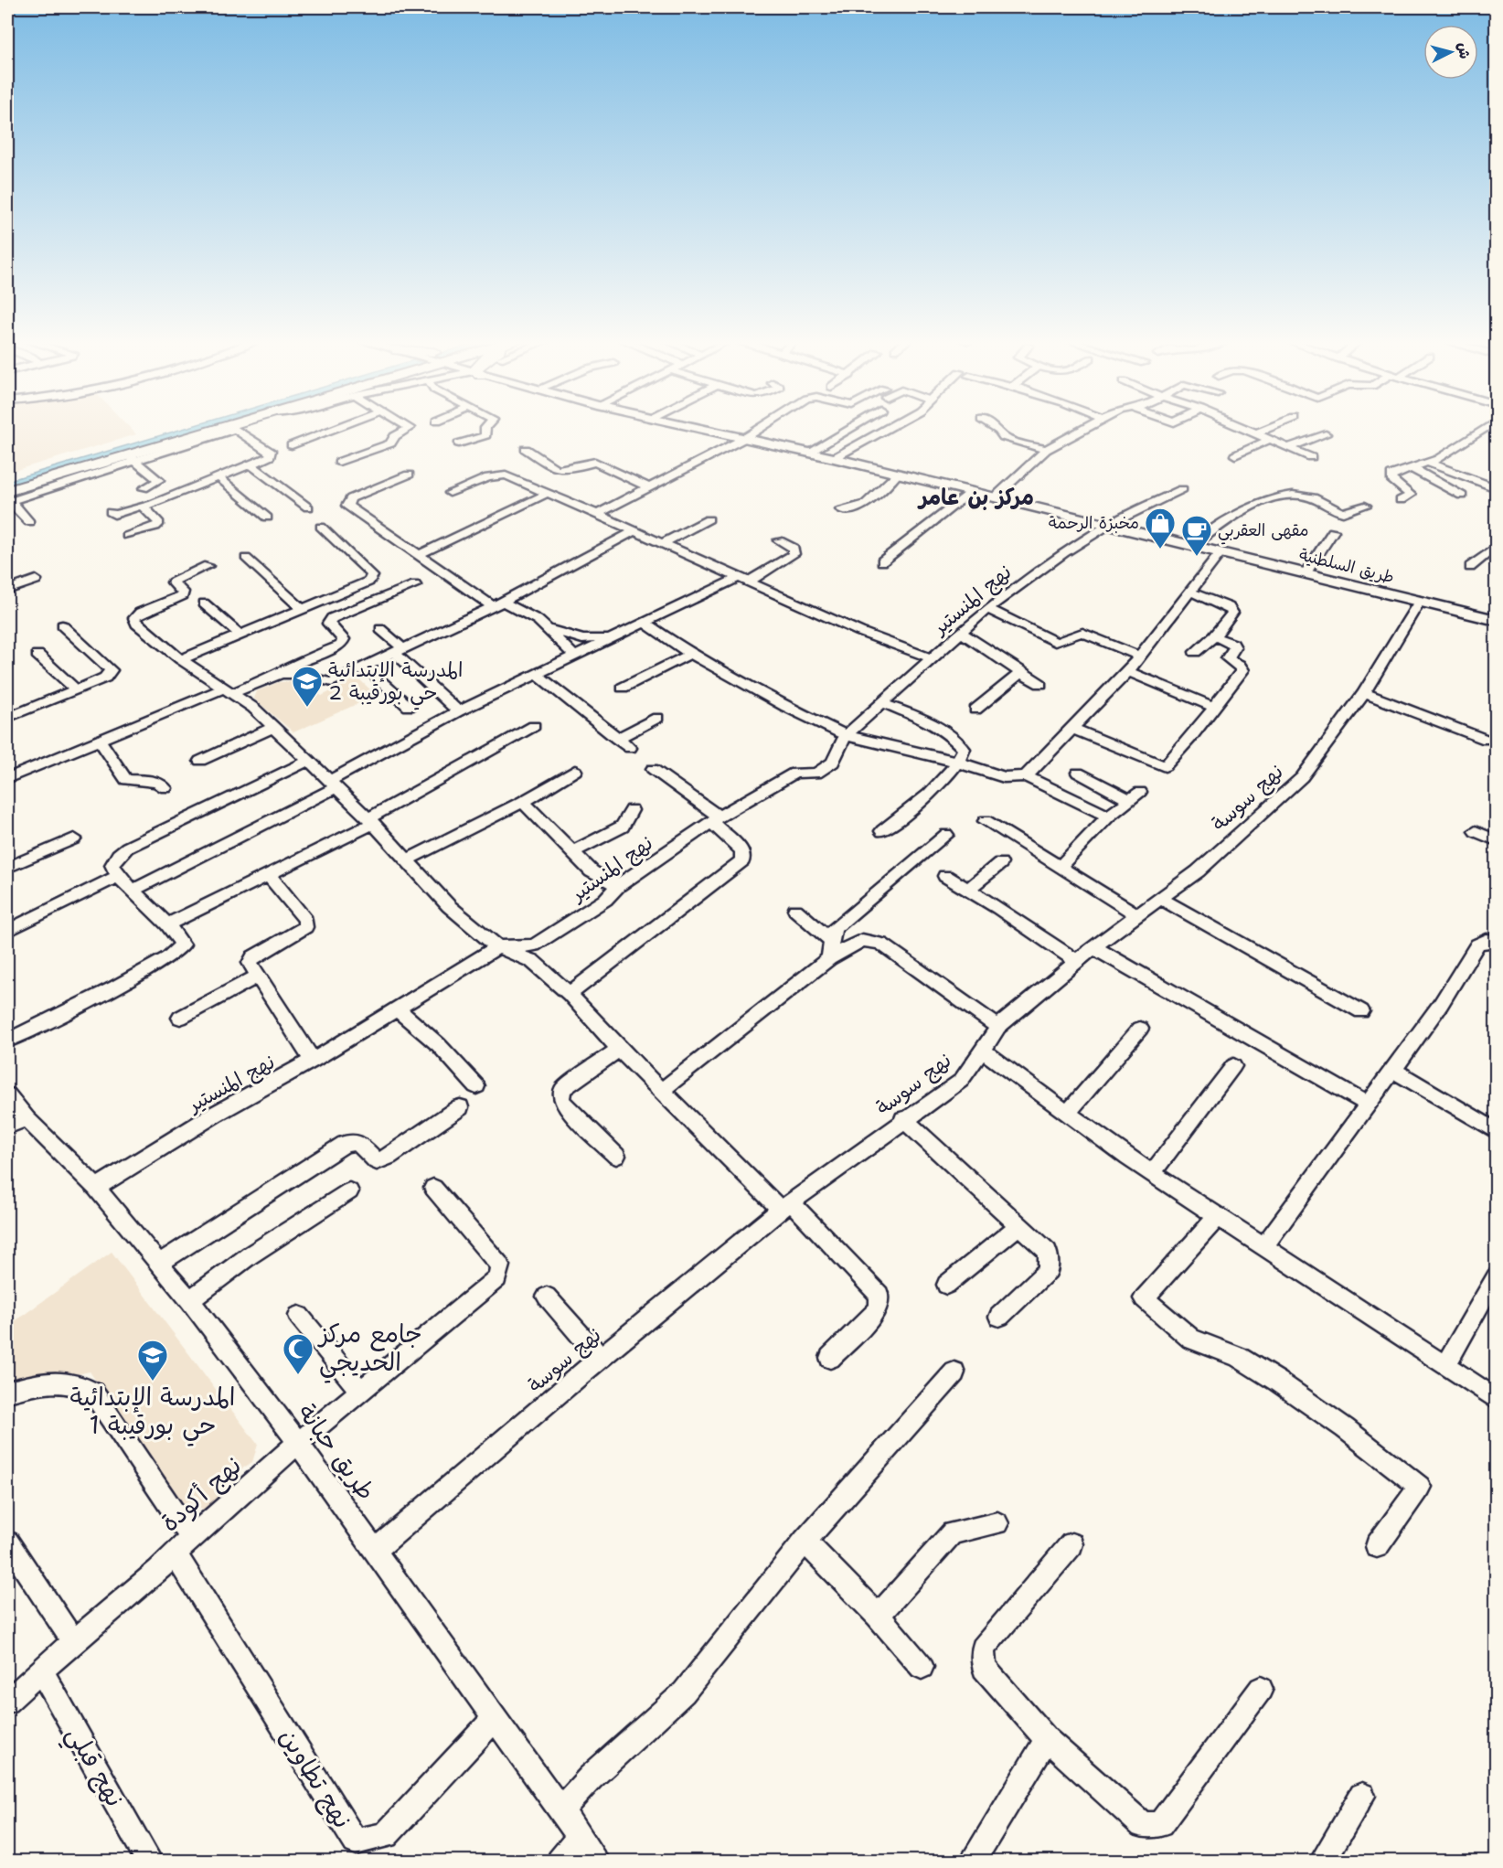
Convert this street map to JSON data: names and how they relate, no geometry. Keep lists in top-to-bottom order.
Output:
{
  "streets": {
    "main road": ["طريق السلطنية"],
    "street": [
      "نهج المنستير",
      "نهج سوسة",
      "طريق حبانة",
      "نهج أكودة",
      "نهج قبلي",
      "نهج تطاوين"
    ]
  },
  "crossings": [
    ["طريق السلطنية", "نهج المنستير"],
    ["طريق السلطنية", "نهج سوسة"],
    ["نهج المنستير", "طريق حبانة"],
    ["نهج سوسة", "طريق حبانة"],
    ["طريق حبانة", "نهج أكودة"],
    ["طريق حبانة", "نهج تطاوين"],
    ["نهج أكودة", "نهج قبلي"],
    ["نهج أكودة", "نهج تطاوين"]
  ],
  "districts": ["مركز بن عامر"],
  "places": {
    "shop": ["مخبزة الرحمة"],
    "cafe": ["مقهى العقربي"],
    "school or university": ["المدرسة الإبتدائية حي بورقيبة 2", "المدرسة الإبتدائية حي بورقيبة 1"],
    "mosque": ["جامع مركز الحديجي"]
  },
  "north": "right"
}
